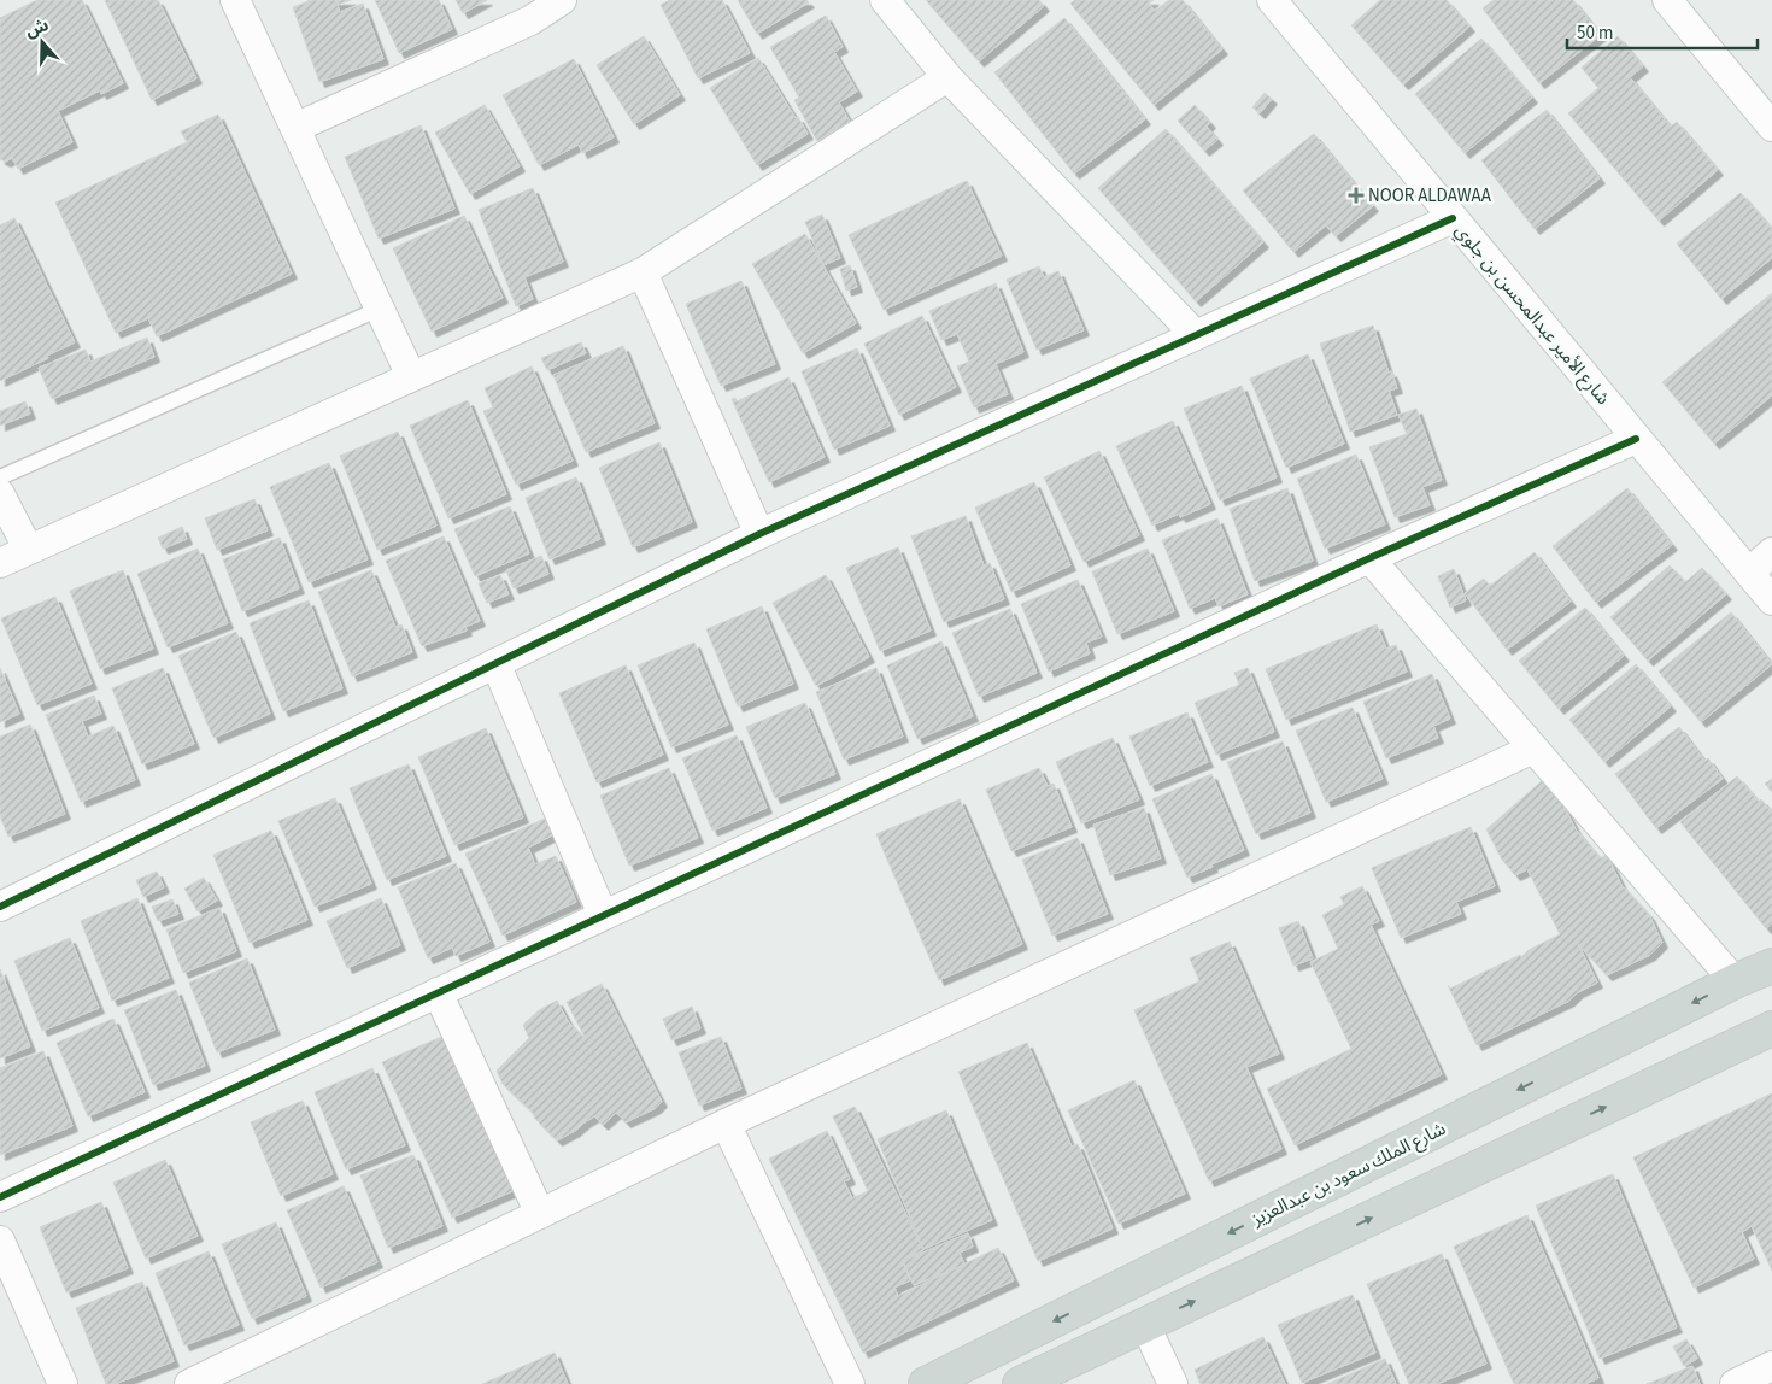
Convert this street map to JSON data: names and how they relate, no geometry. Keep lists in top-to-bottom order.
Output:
{
  "streets": {
    "main road": ["شارع الملك سعود بن عبدالعزيز"],
    "street": ["شارع الأمير عبدالمحسن بن جلوي"]
  },
  "places": {
    "health": ["NOOR ALDAWAA"]
  },
  "scale_bar": "50 m",
  "north": "top"
}
